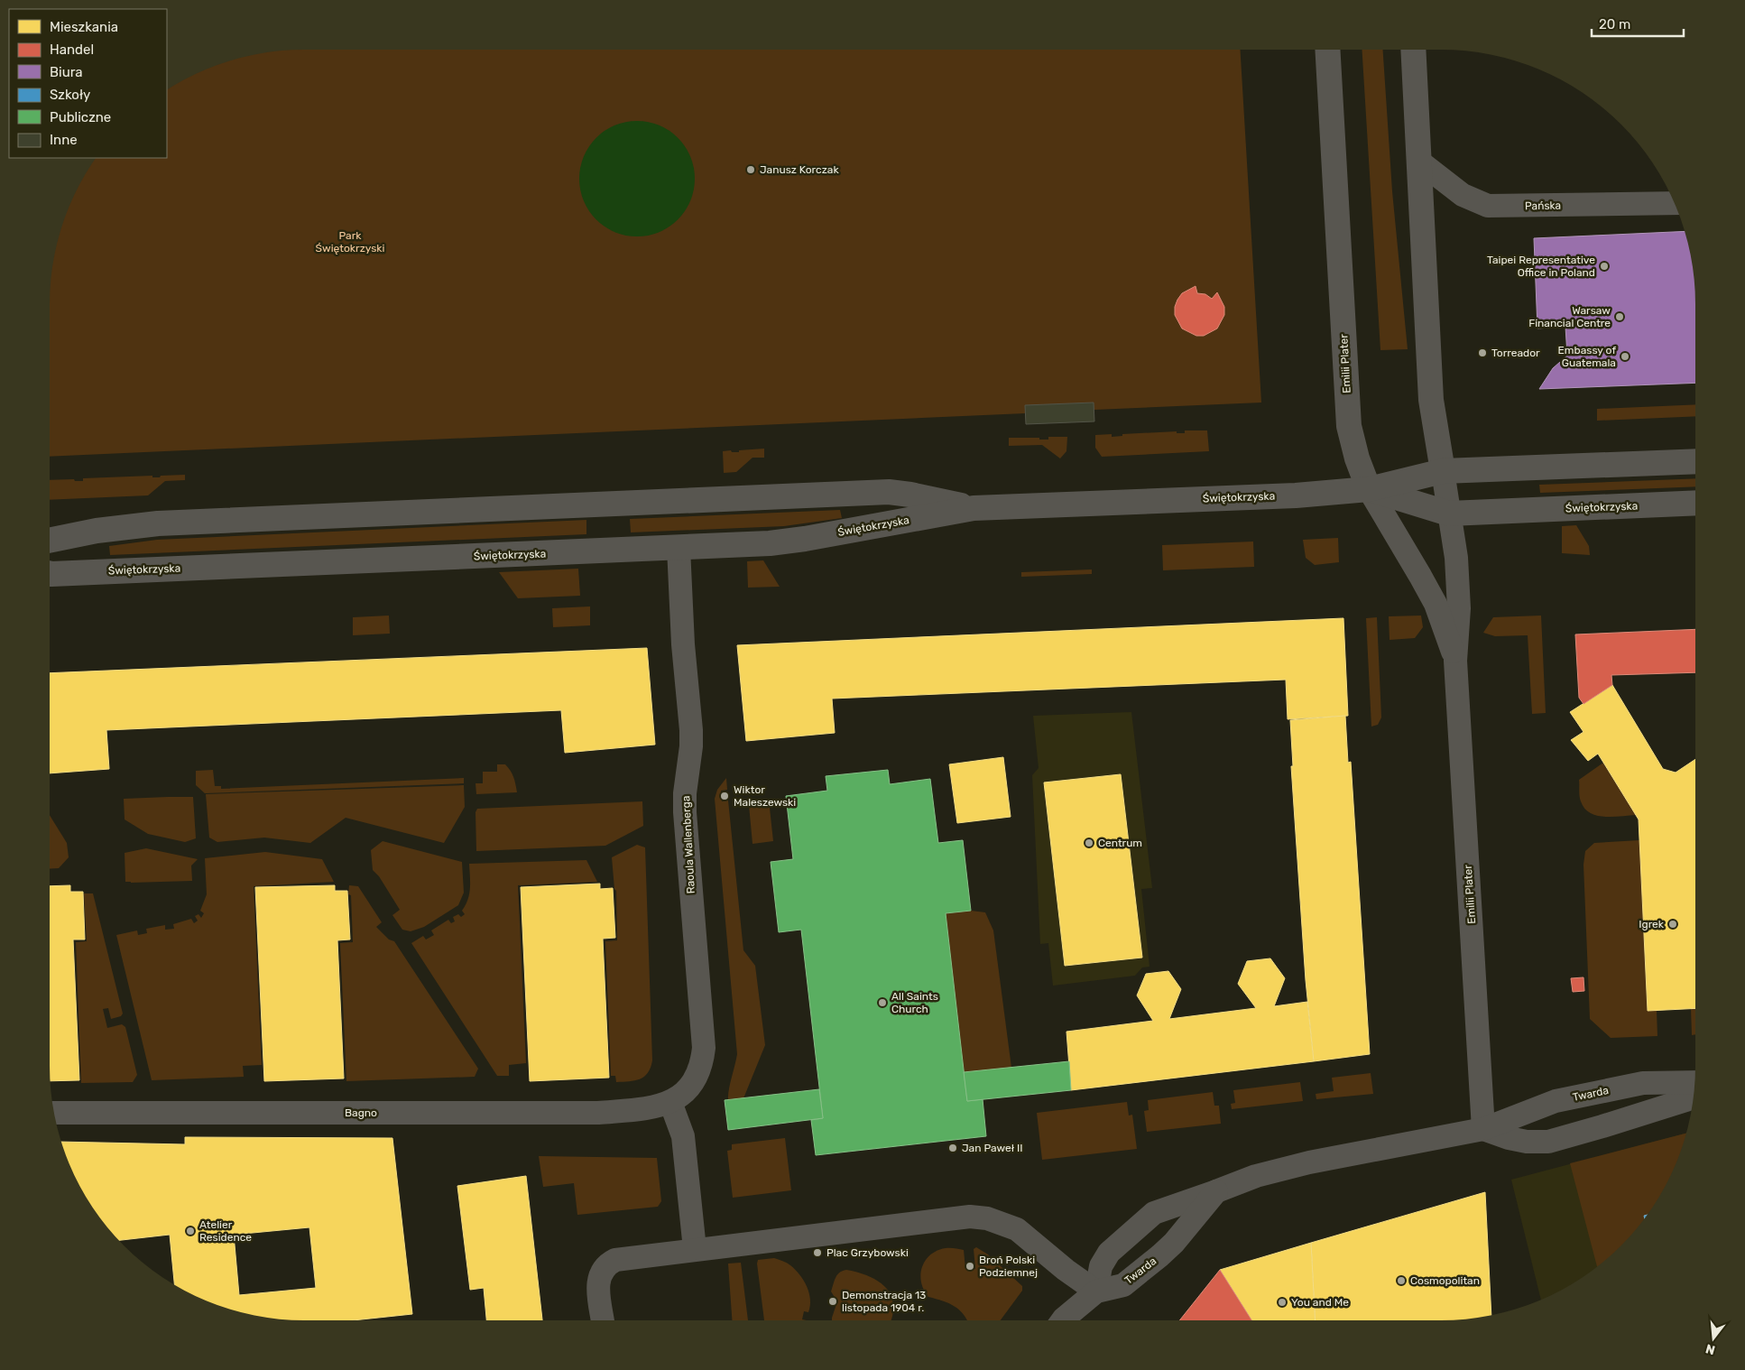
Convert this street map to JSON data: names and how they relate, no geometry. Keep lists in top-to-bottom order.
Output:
{
  "streets": {
    "street": [
      "Pańska",
      "Emilii Plater",
      "Świętokrzyska",
      "Raoula Wallenberga",
      "Twarda",
      "Bagno"
    ]
  },
  "crossings": [
    ["Pańska", "Emilii Plater"],
    ["Emilii Plater", "Świętokrzyska"],
    ["Emilii Plater", "Twarda"],
    ["Świętokrzyska", "Raoula Wallenberga"],
    ["Raoula Wallenberga", "Bagno"]
  ],
  "parks": ["Park Świętokrzyski"],
  "places": [
    "Janusz Korczak",
    "Taipei Representative Office in Poland",
    "Warsaw Financial Centre",
    "Torreador",
    "Embassy of Guatemala",
    "Wiktor Maleszewski",
    "Centrum",
    "Igrek",
    "All Saints Church",
    "Jan Paweł II",
    "Atelier Residence",
    "Plac Grzybowski",
    "Broń Polski Podziemnej",
    "Cosmopolitan",
    "Demonstracja 13 listopada 1904 r.",
    "You and Me"
  ],
  "legend": [
    "Mieszkania",
    "Handel",
    "Biura",
    "Szkoły",
    "Publiczne",
    "Inne"
  ],
  "scale_bar": "20 m",
  "north": "bottom"
}
